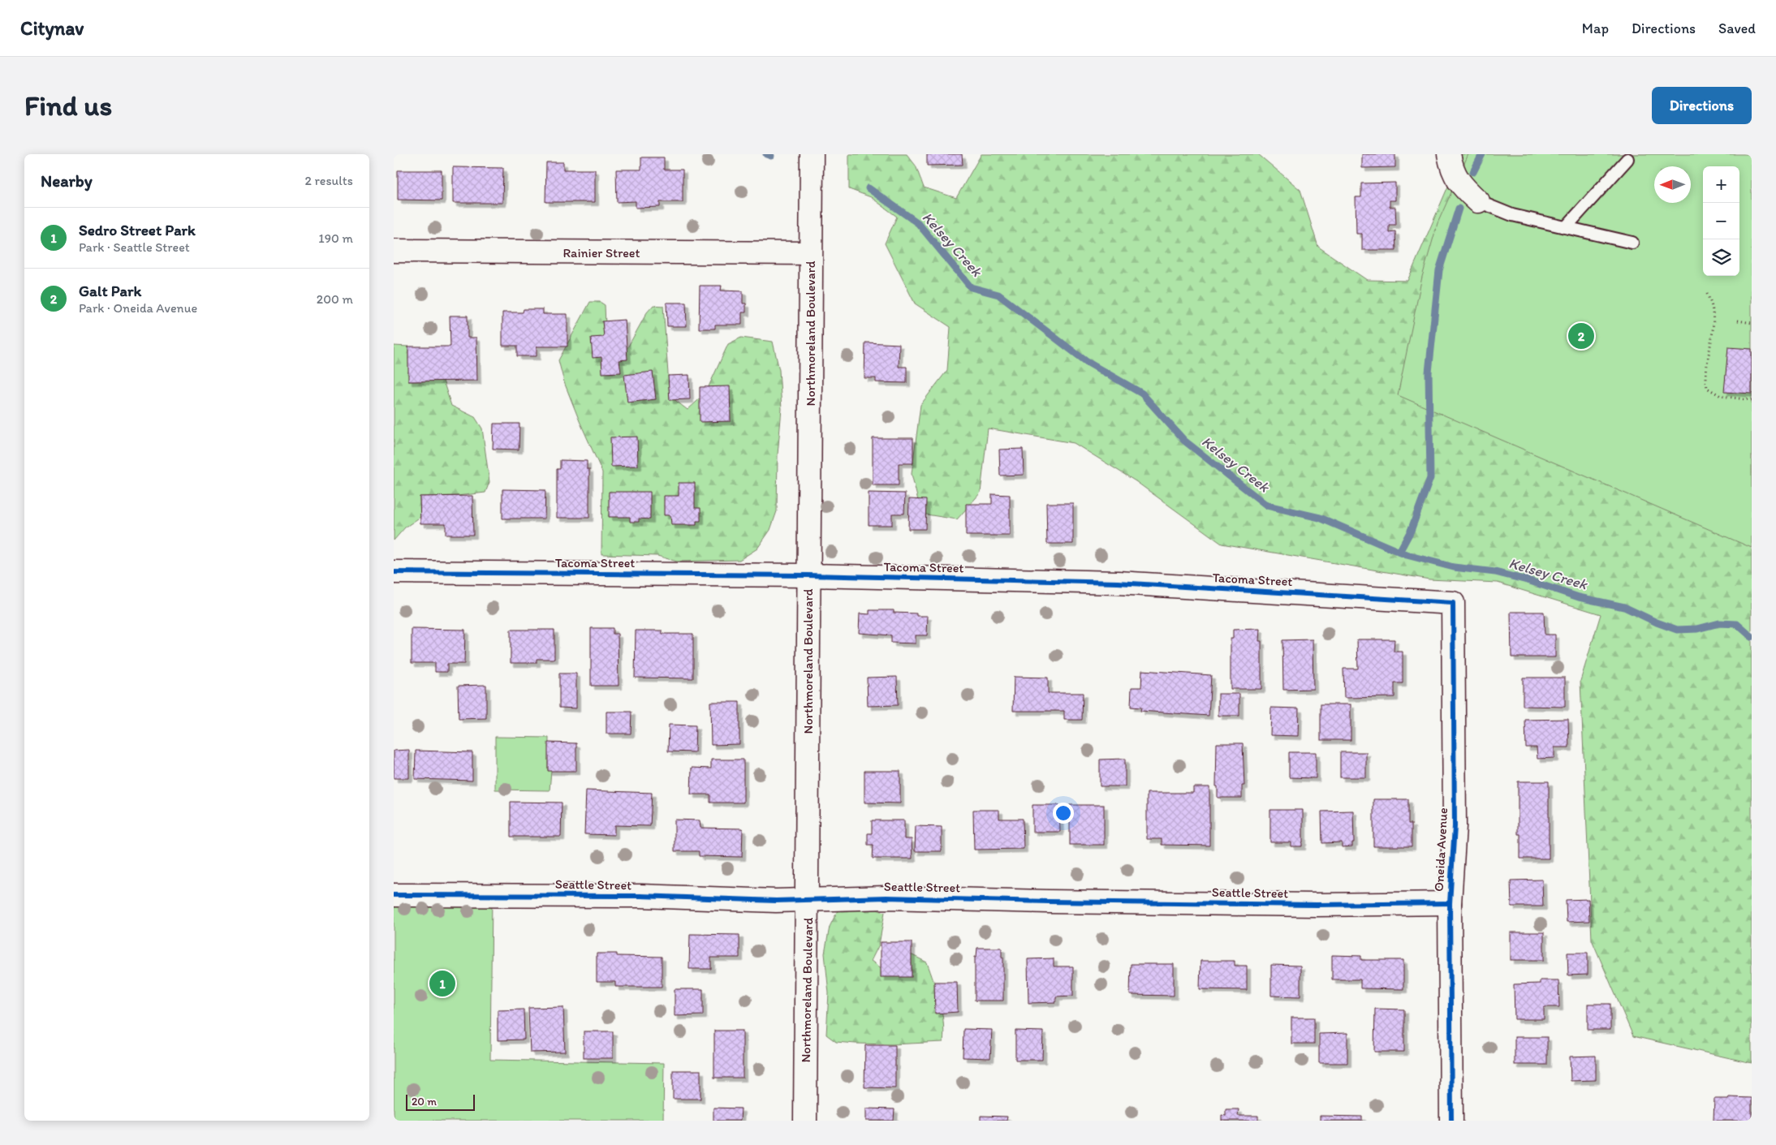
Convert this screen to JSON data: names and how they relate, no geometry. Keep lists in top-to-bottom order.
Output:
{
  "streets": {
    "street": [
      "Rainier Street",
      "Northmoreland Boulevard",
      "Tacoma Street",
      "Oneida Avenue",
      "Seattle Street"
    ]
  },
  "crossings": [
    ["Rainier Street", "Northmoreland Boulevard"],
    ["Northmoreland Boulevard", "Tacoma Street"],
    ["Northmoreland Boulevard", "Seattle Street"],
    ["Tacoma Street", "Oneida Avenue"],
    ["Oneida Avenue", "Seattle Street"]
  ],
  "water": ["Kelsey Creek"],
  "scale_bar": "20 m",
  "north": "left",
  "page": {
    "header": "Citynav",
    "nav": ["Map", "Directions", "Saved"],
    "buttons": "Directions",
    "title": "Find us",
    "heading": ["Nearby", "2 results"],
    "map_buttons": ["+", "−"],
    "list": [
      {
        "mark": "1",
        "name": "Sedro Street Park",
        "note": "Park · Seattle Street",
        "value": "190 m"
      },
      {
        "mark": "2",
        "name": "Galt Park",
        "note": "Park · Oneida Avenue",
        "value": "200 m"
      }
    ],
    "pins": ["2", "1"],
    "scale": "20 m"
  }
}
